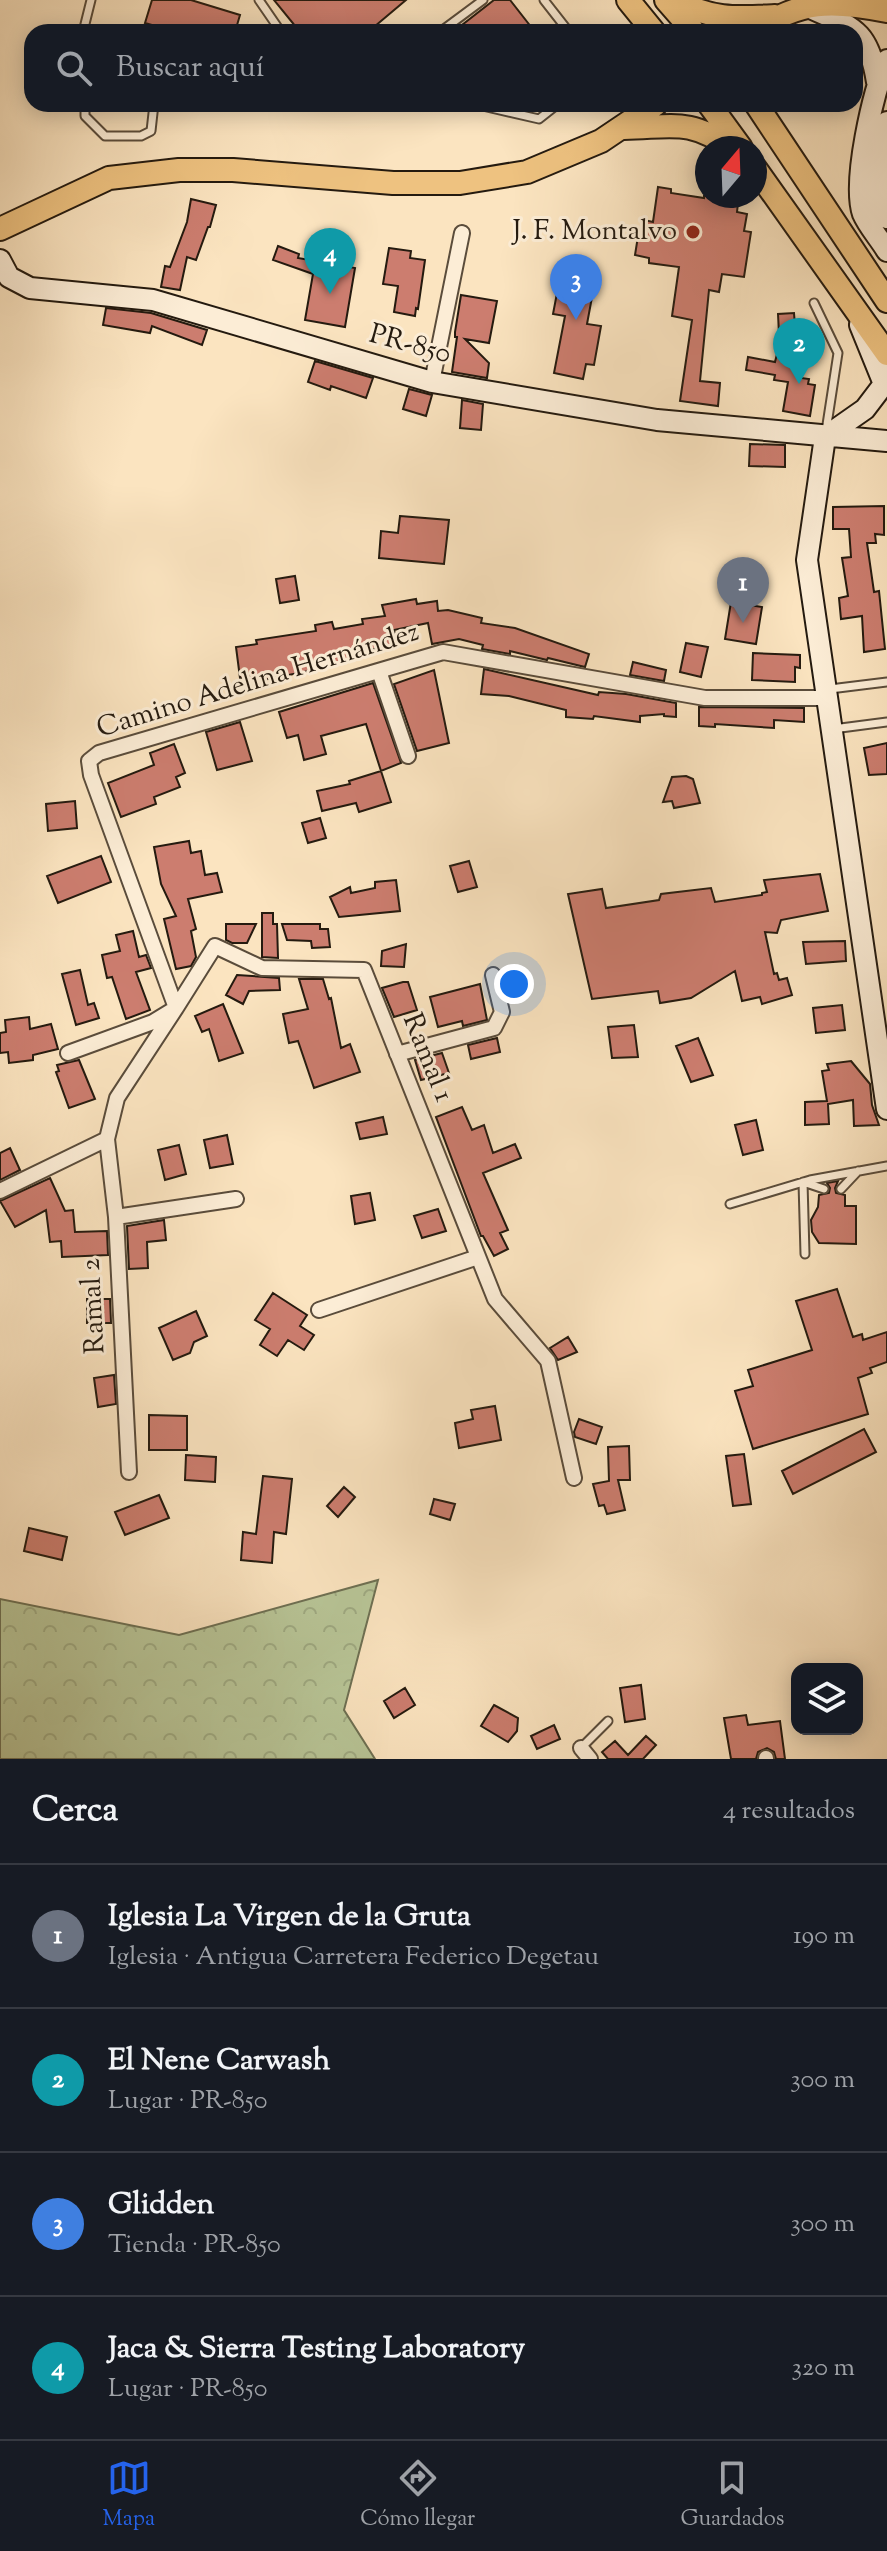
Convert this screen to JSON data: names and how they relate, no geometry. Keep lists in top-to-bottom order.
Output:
{
  "streets": {
    "street": [
      "PR-850",
      "Camino Adelina Hernández",
      "Ramal 1",
      "Ramal 2"
    ]
  },
  "crossings": [
    ["Camino Adelina Hernández", "Ramal 1"]
  ],
  "places": ["J. F. Montalvo"],
  "north": "top",
  "page": {
    "search": "Buscar aquí",
    "pins": [
      "4",
      "3",
      "2",
      "1"
    ],
    "heading": ["Cerca", "4 resultados"],
    "list": [
      {
        "mark": "1",
        "name": "Iglesia La Virgen de la Gruta",
        "note": "Iglesia · Antigua Carretera Federico Degetau",
        "value": "190 m"
      },
      {
        "mark": "2",
        "name": "El Nene Carwash",
        "note": "Lugar · PR-850",
        "value": "300 m"
      },
      {
        "mark": "3",
        "name": "Glidden",
        "note": "Tienda · PR-850",
        "value": "300 m"
      },
      {
        "mark": "4",
        "name": "Jaca & Sierra Testing Laboratory",
        "note": "Lugar · PR-850",
        "value": "320 m"
      }
    ],
    "nav": ["Mapa", "Cómo llegar", "Guardados"]
  }
}
